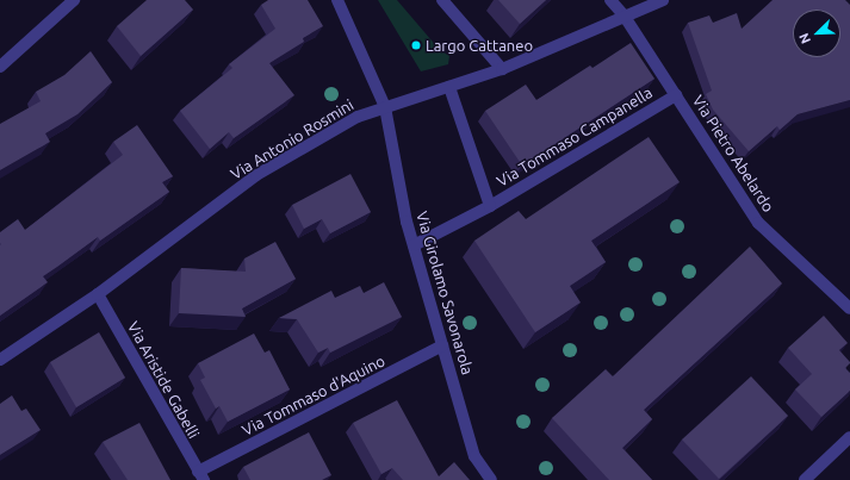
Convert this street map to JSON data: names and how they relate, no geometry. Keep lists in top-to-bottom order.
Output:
{
  "streets": {
    "street": [
      "Via Tommaso Campanella",
      "Via Antonio Rosmini",
      "Via Pietro Abelardo",
      "Via Girolamo Savonarola",
      "Via Aristide Gabelli",
      "Via Tommaso d'Aquino"
    ]
  },
  "crossings": [
    ["Via Tommaso Campanella", "Via Pietro Abelardo"],
    ["Via Tommaso Campanella", "Via Girolamo Savonarola"],
    ["Via Antonio Rosmini", "Via Pietro Abelardo"],
    ["Via Antonio Rosmini", "Via Girolamo Savonarola"],
    ["Via Antonio Rosmini", "Via Aristide Gabelli"],
    ["Via Girolamo Savonarola", "Via Tommaso d'Aquino"],
    ["Via Aristide Gabelli", "Via Tommaso d'Aquino"]
  ],
  "places": ["Largo Cattaneo"],
  "north": "bottom left"
}
